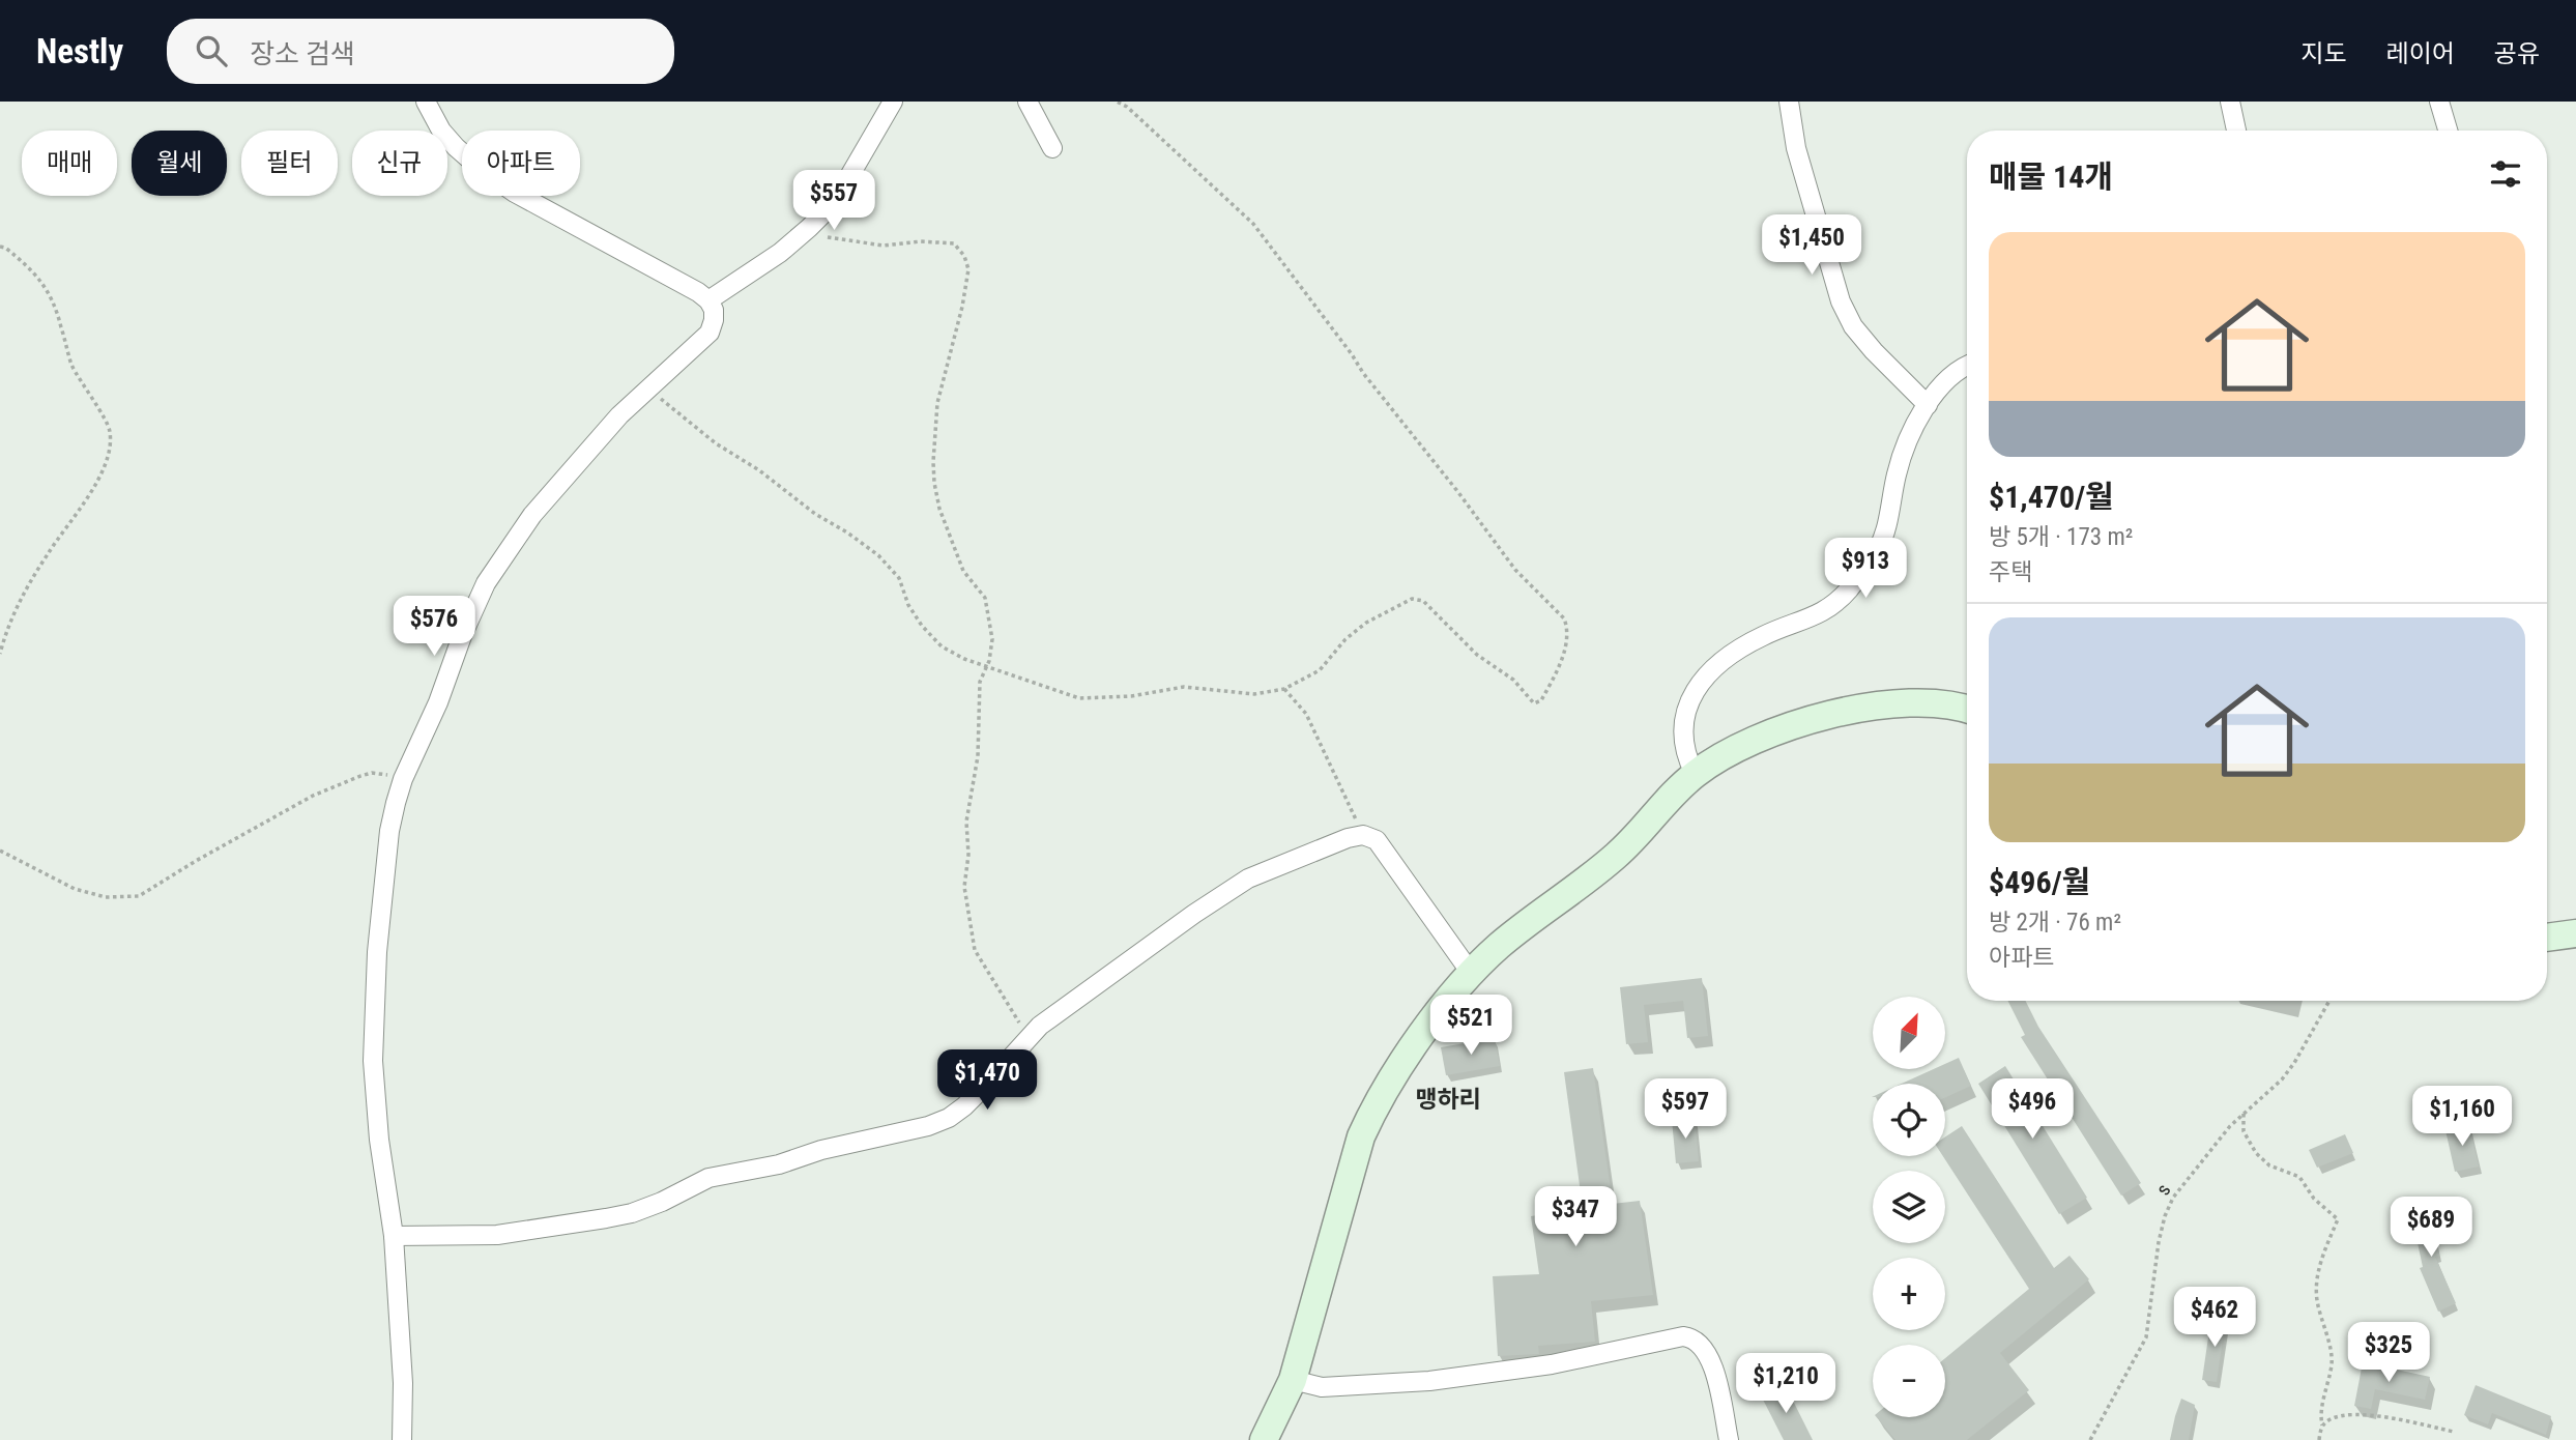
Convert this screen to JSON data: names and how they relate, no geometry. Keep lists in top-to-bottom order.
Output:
{
  "streets": {
    "path": ["s"]
  },
  "districts": ["맹하리"],
  "north": "top right",
  "page": {
    "header": "Nestly",
    "search": "장소 검색",
    "nav": ["지도", "레이어", "공유"],
    "chip": [
      "매매",
      "월세",
      "필터",
      "신규",
      "아파트"
    ],
    "heading": "매물 14개",
    "price": [
      "$557",
      "$1,450",
      "$913",
      "$576",
      "$521",
      "$1,470",
      "$597",
      "$496",
      "$1,160",
      "$347",
      "$689",
      "$462",
      "$325",
      "$1,210"
    ],
    "list": [
      {
        "name": "$1,470/월",
        "note": "방 5개 · 173 m² · 주택"
      },
      {
        "name": "$496/월",
        "note": "방 2개 · 76 m² · 아파트"
      }
    ],
    "map_buttons": ["+", "−"]
  }
}
